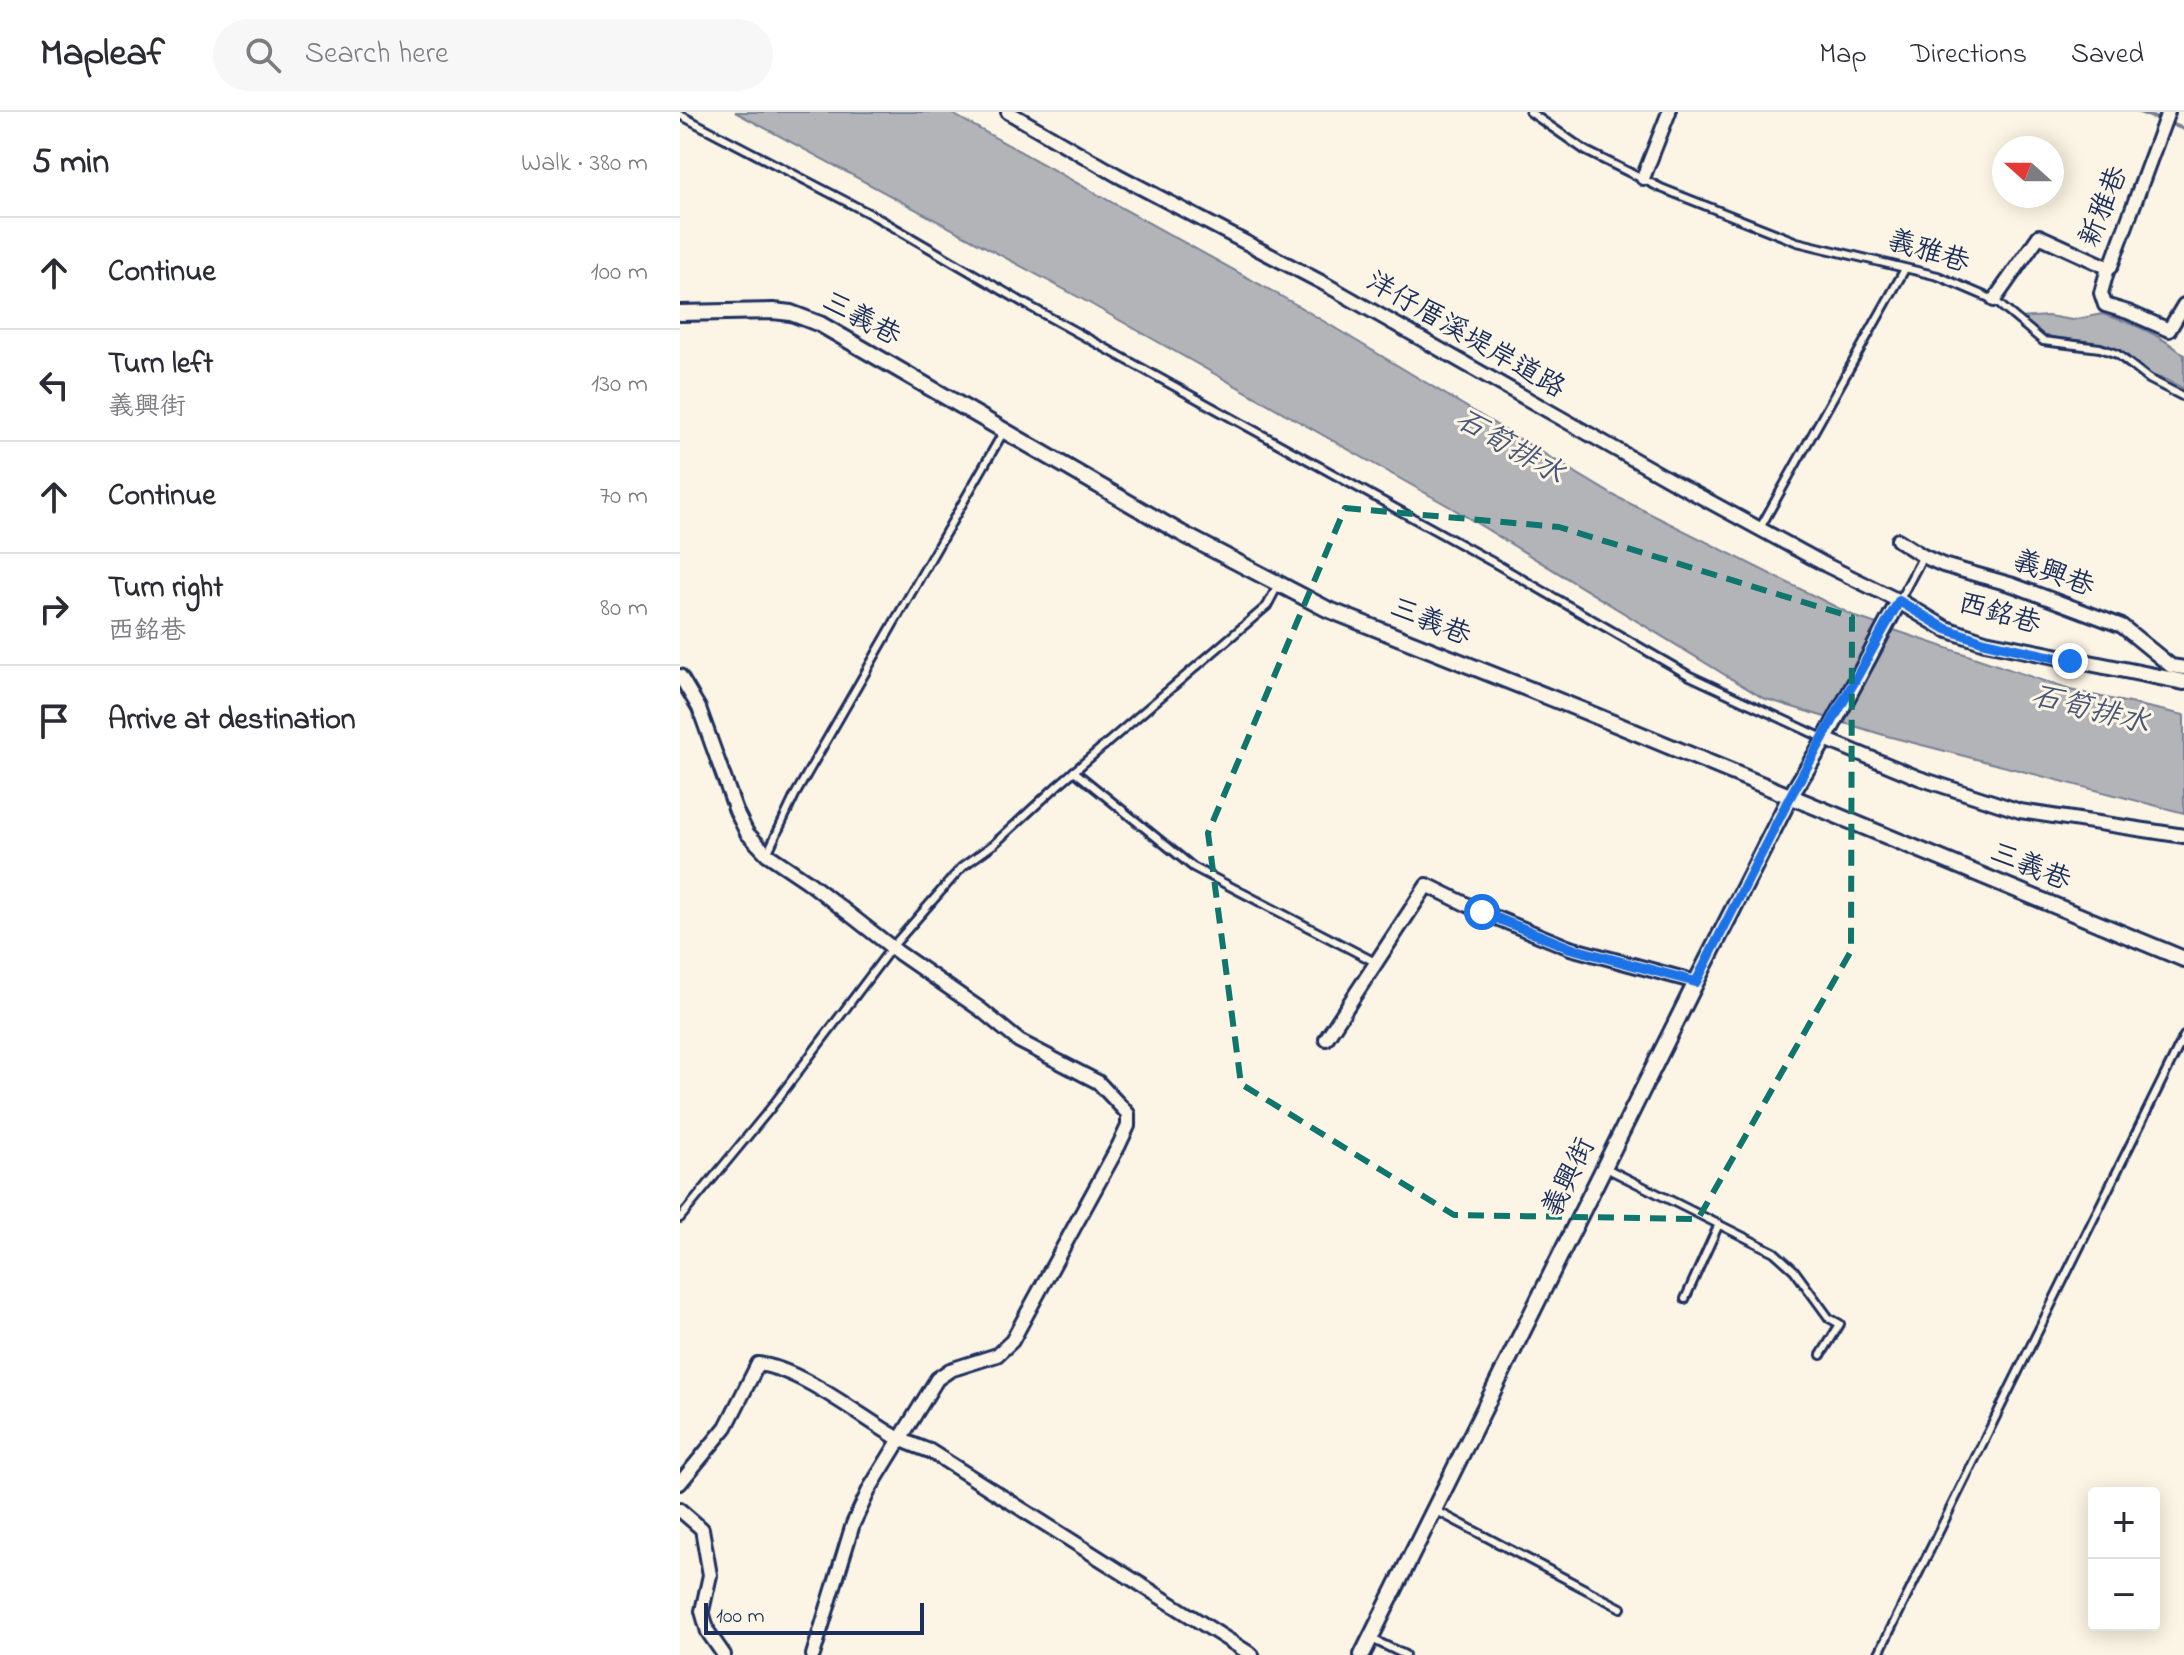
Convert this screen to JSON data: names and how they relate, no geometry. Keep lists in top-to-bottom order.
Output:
{
  "streets": {
    "street": [
      "新雅巷",
      "三義巷",
      "洋仔厝溪堤岸道路",
      "義興巷",
      "西銘巷",
      "義興街"
    ],
    "lane": ["義雅巷"]
  },
  "crossings": [
    ["新雅巷", "義雅巷"],
    ["三義巷", "義興街"],
    ["洋仔厝溪堤岸道路", "西銘巷"],
    ["洋仔厝溪堤岸道路", "義興街"],
    ["西銘巷", "義興街"]
  ],
  "water": ["石筍排水"],
  "scale_bar": "100 m",
  "north": "left",
  "page": {
    "header": "Mapleaf",
    "search": "Search here",
    "nav": ["Map", "Directions", "Saved"],
    "heading": ["5 min", "Walk · 380 m"],
    "list": [
      ["Continue", "100 m"],
      ["Turn left", "義興街", "130 m"],
      ["Continue", "70 m"],
      ["Turn right", "西銘巷", "80 m"],
      "Arrive at destination"
    ],
    "map_buttons": ["+", "−"],
    "scale": "100 m"
  }
}
